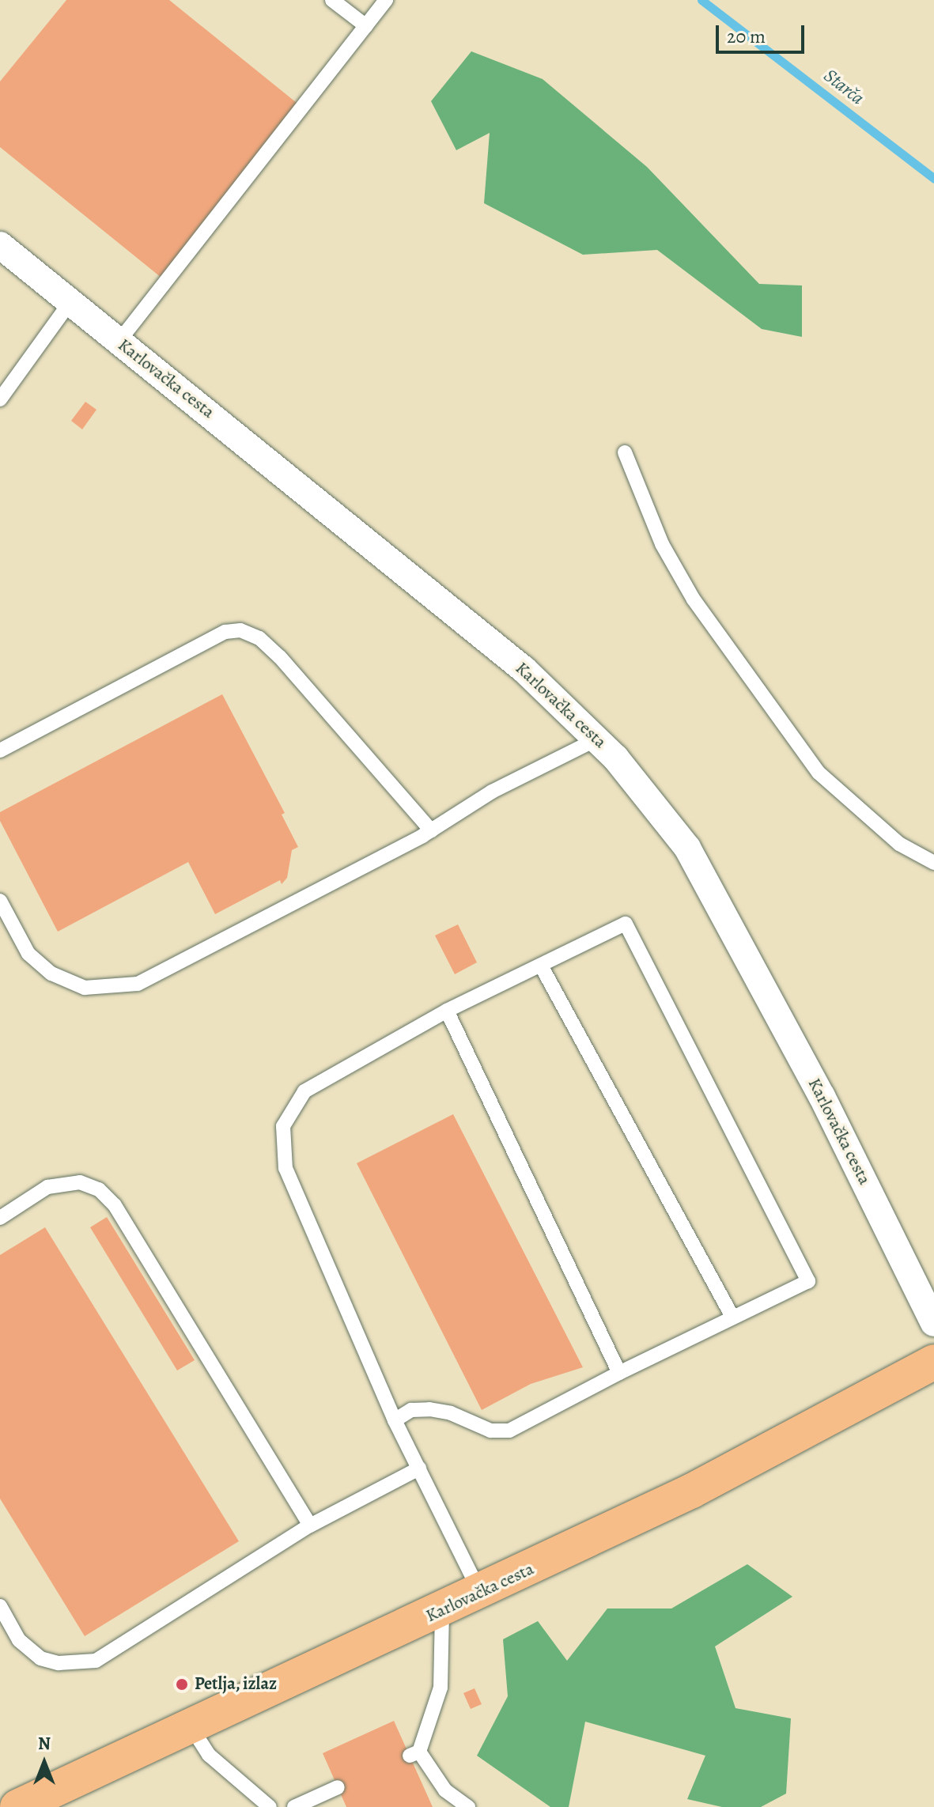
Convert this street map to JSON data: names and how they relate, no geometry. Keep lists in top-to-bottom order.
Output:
{
  "streets": {
    "main road": ["Karlovačka cesta"]
  },
  "water": ["Starča"],
  "places": ["Petlja, izlaz"],
  "scale_bar": "20 m",
  "north": "top"
}
